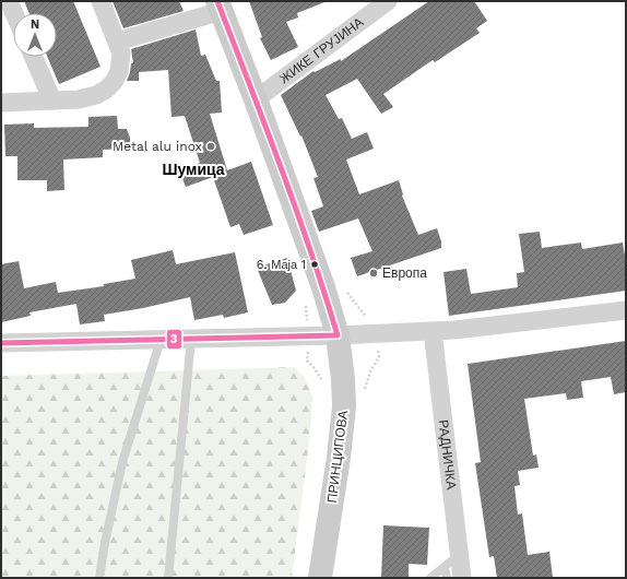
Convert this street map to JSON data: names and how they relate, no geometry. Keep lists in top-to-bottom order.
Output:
{
  "streets": {
    "street": ["ЖИКЕ ГРУЈИНА", "РАДНИЧКА", "ПРИНЦИПОВА"]
  },
  "crossings": [
    ["ЖИКЕ ГРУЈИНА", "ПРИНЦИПОВА"]
  ],
  "districts": ["Шумица"],
  "places": ["Metal alu inox", "6. Маја 1", "Европа"],
  "lines": ["transit line 3"],
  "north": "top"
}
